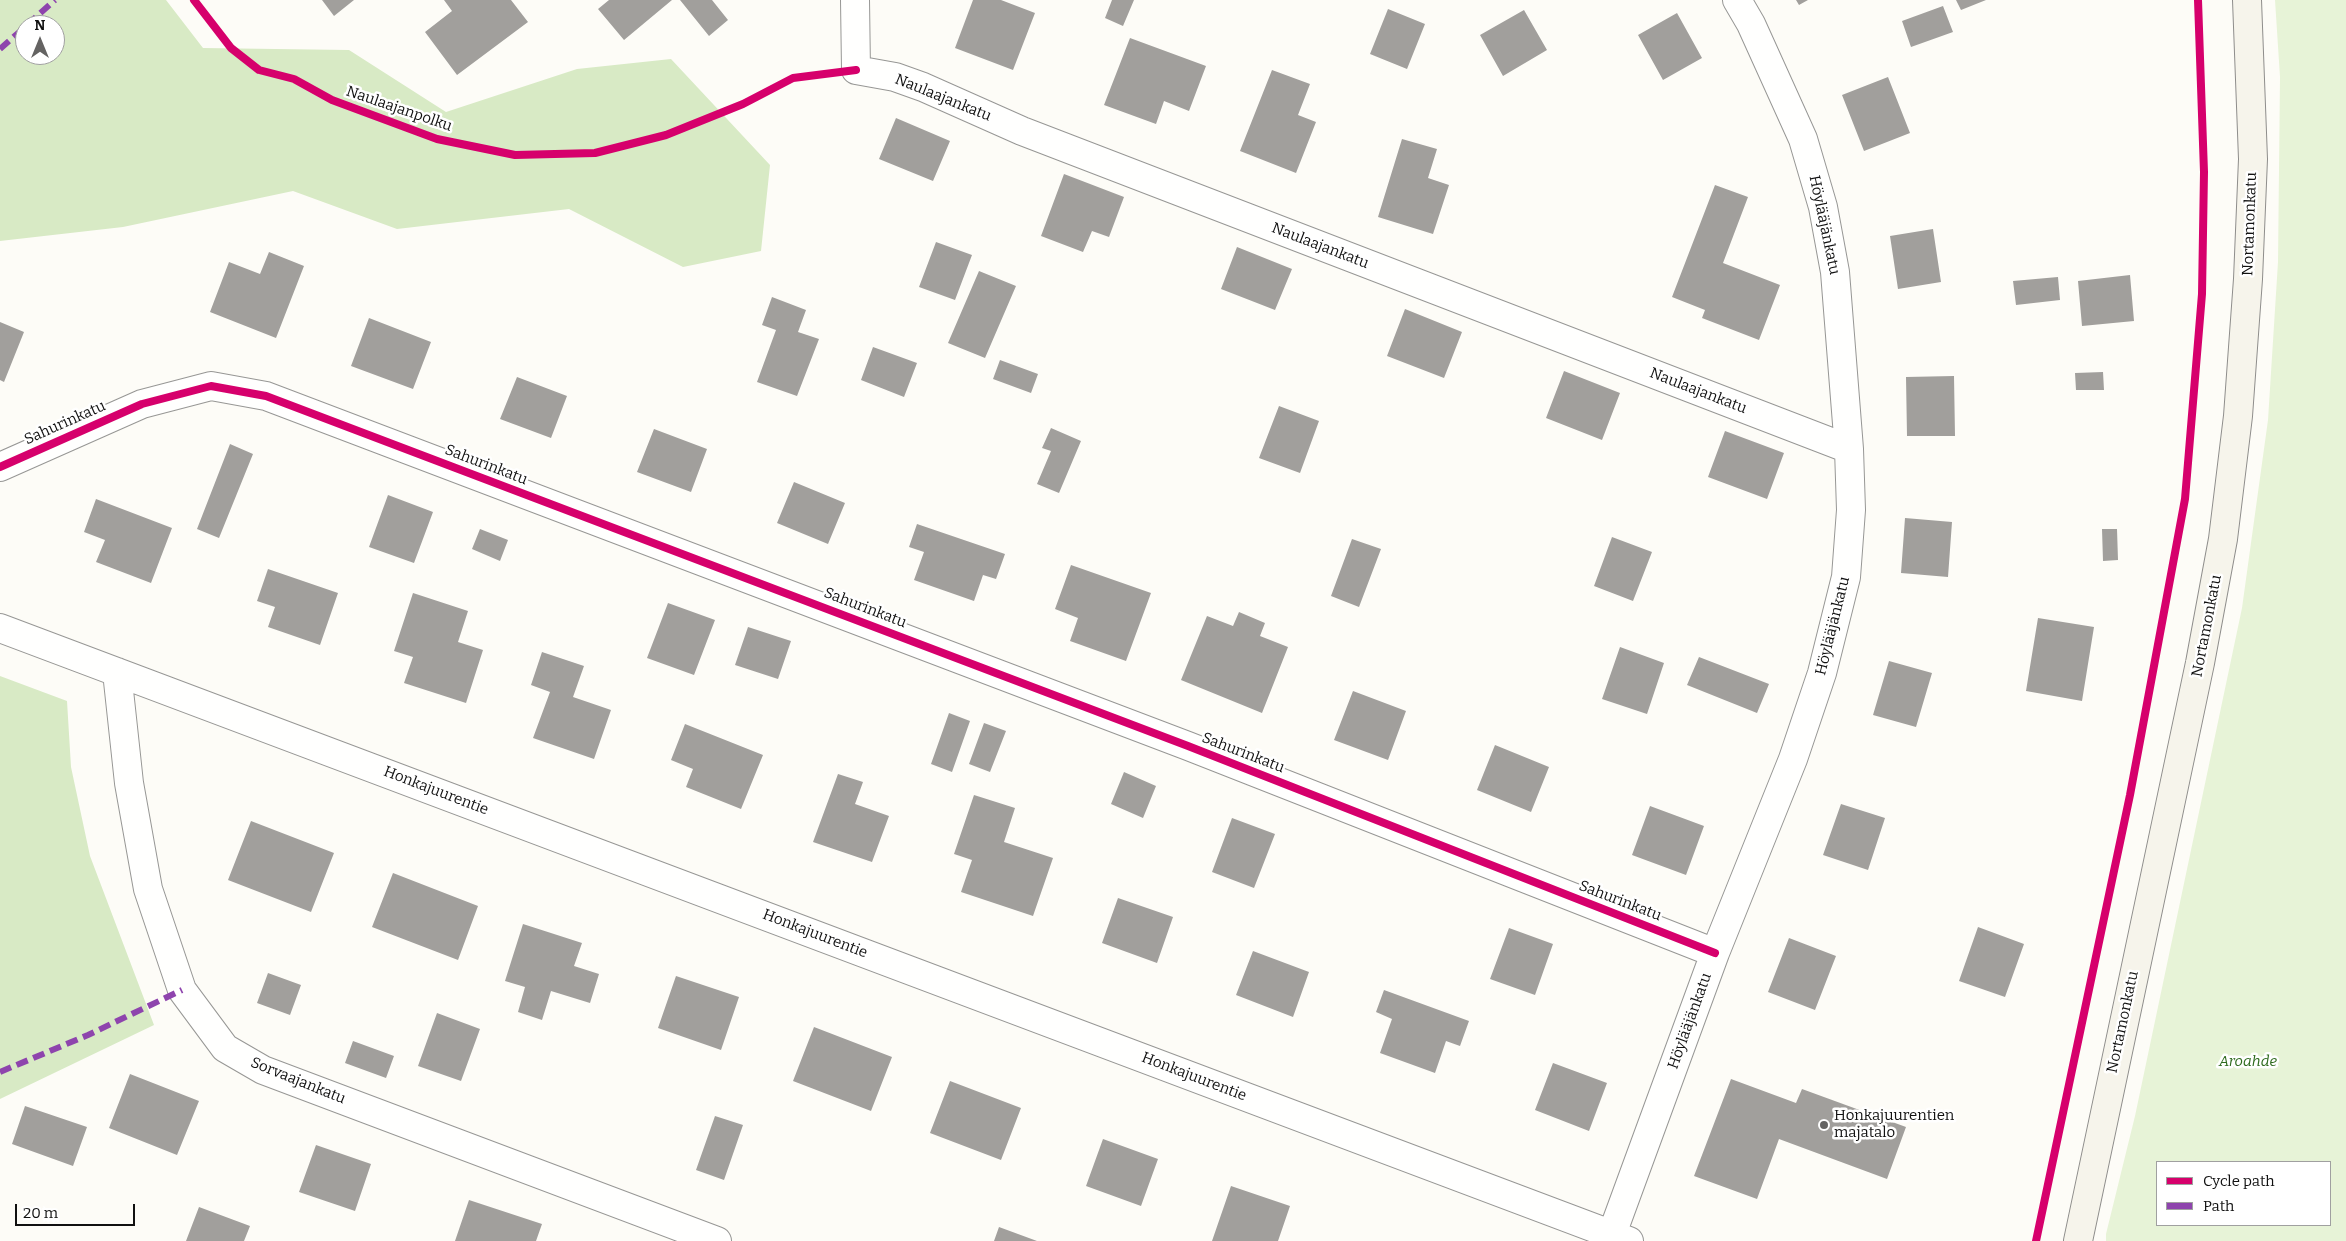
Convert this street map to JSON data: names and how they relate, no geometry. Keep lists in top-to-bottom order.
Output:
{
  "streets": {
    "main road": ["Nortamonkatu"],
    "street": [
      "Naulaajankatu",
      "Höylääjänkatu",
      "Sahurinkatu",
      "Honkajuurentie",
      "Sorvaajankatu"
    ],
    "cycle path": ["Naulaajanpolku"]
  },
  "crossings": [
    ["Naulaajankatu", "Höylääjänkatu"],
    ["Höylääjänkatu", "Sahurinkatu"],
    ["Höylääjänkatu", "Honkajuurentie"],
    ["Honkajuurentie", "Sorvaajankatu"]
  ],
  "parks": ["Aroahde"],
  "places": ["Honkajuurentien majatalo"],
  "legend": ["Cycle path", "Path"],
  "scale_bar": "20 m",
  "north": "top"
}
